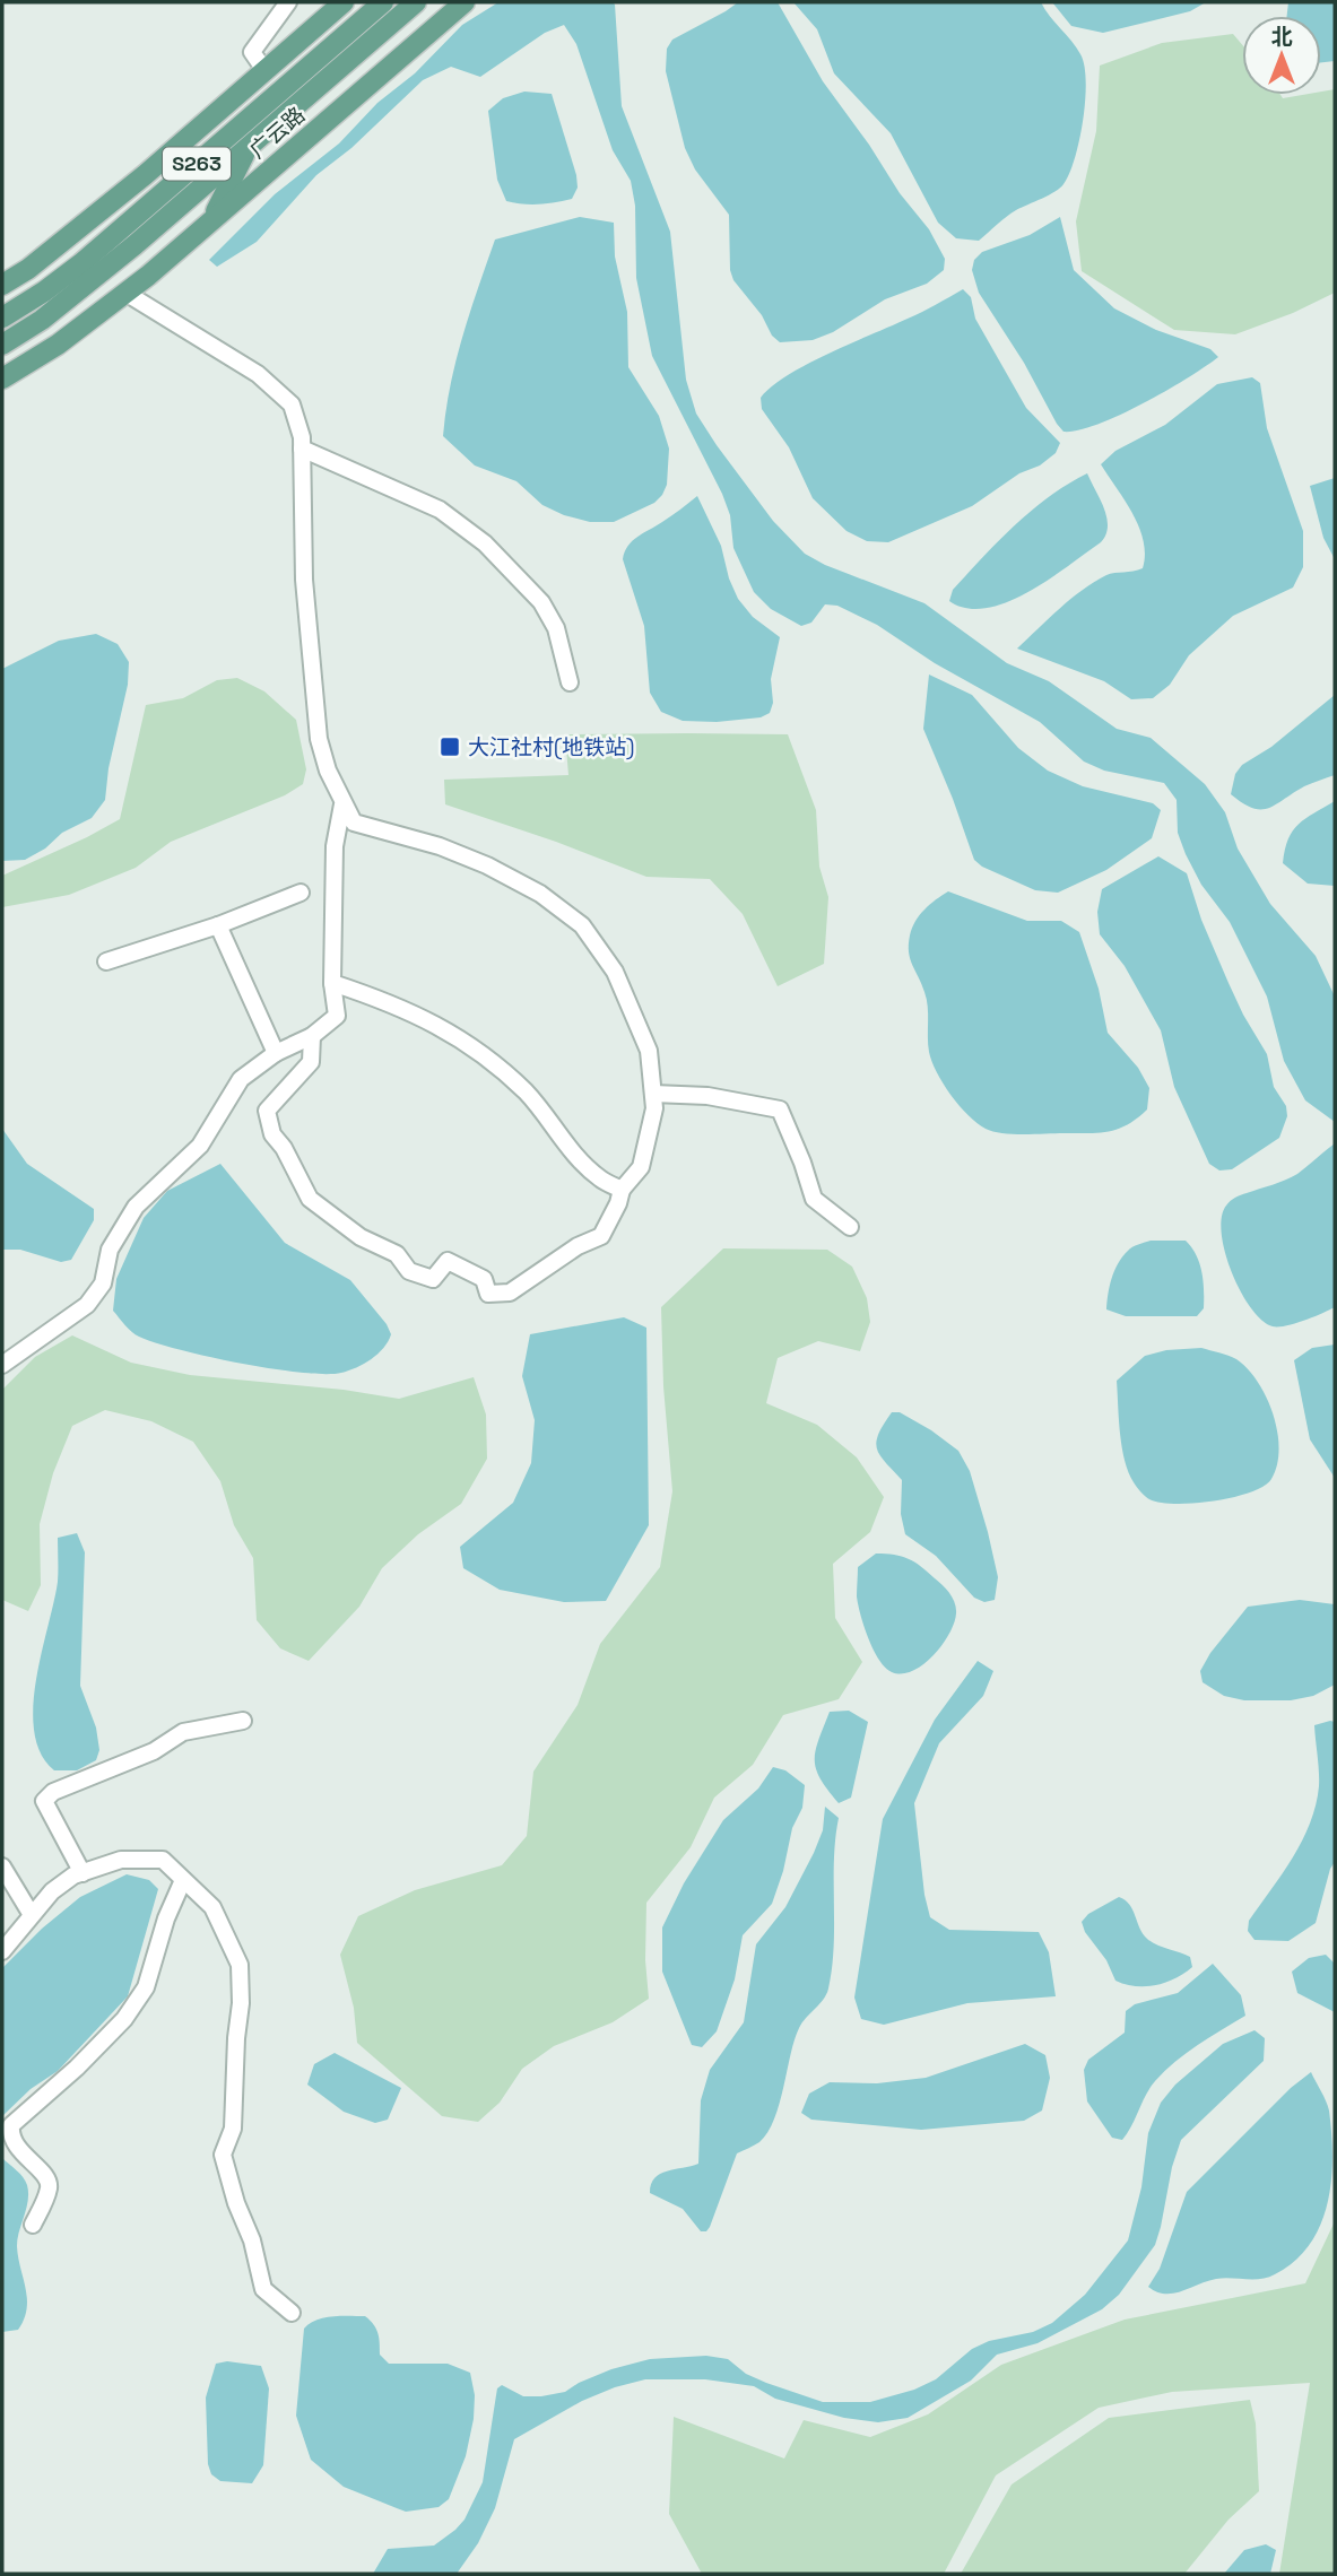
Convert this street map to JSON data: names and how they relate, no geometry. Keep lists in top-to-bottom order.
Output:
{
  "streets": {
    "main road": ["广云路", "S263"]
  },
  "places": {
    "transit": ["大江社村(地铁站)"]
  },
  "north": "top"
}
